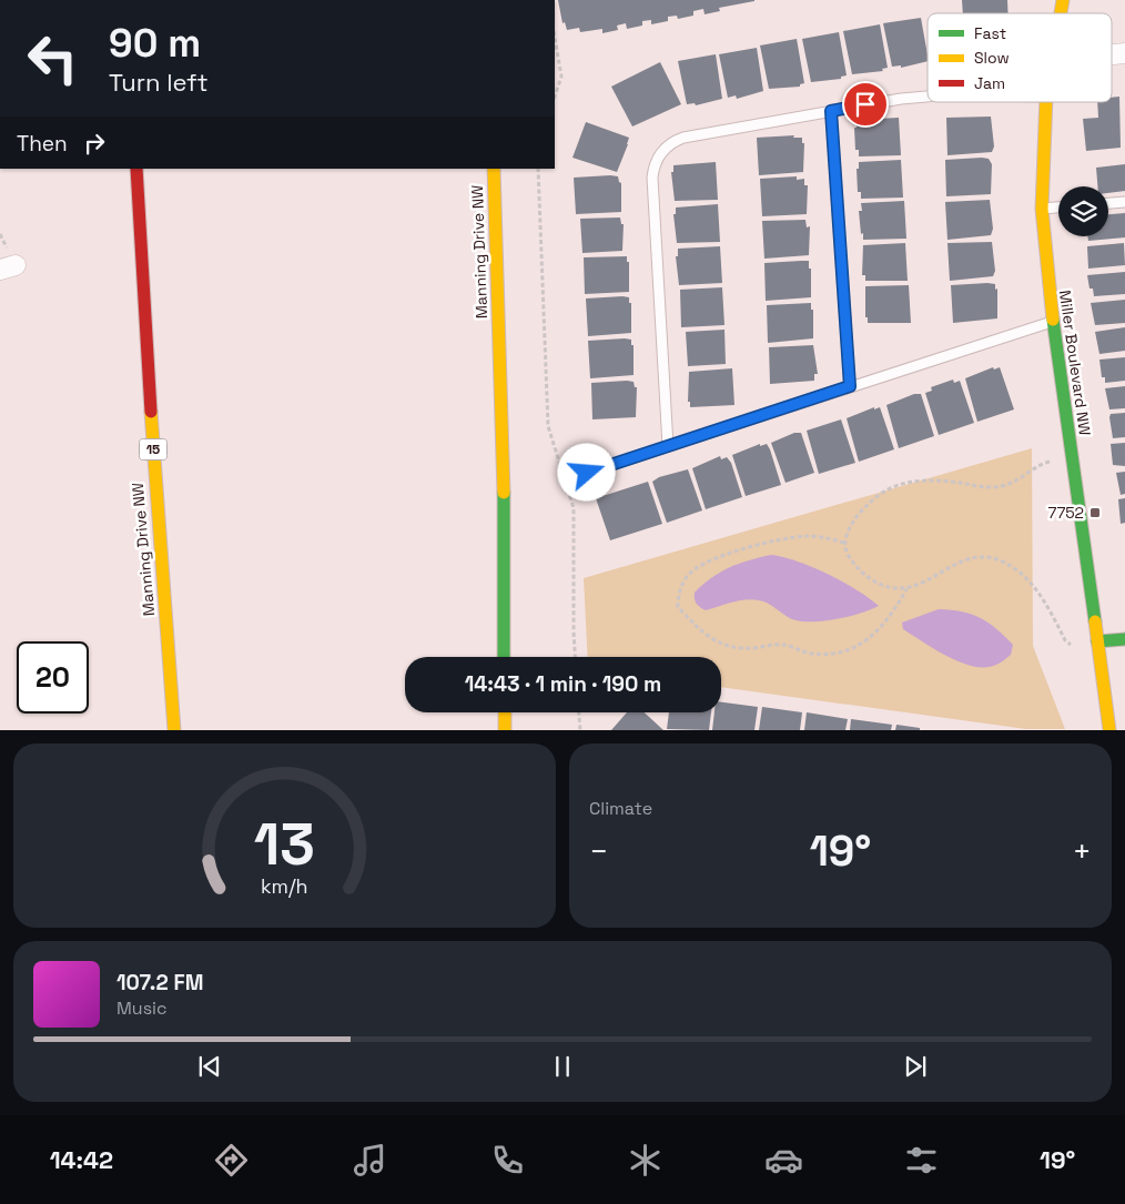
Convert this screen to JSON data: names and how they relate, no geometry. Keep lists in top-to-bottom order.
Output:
{
  "streets": {
    "main road": ["Manning Drive NW", "Miller Boulevard NW", "15"]
  },
  "places": {
    "transit": ["7752"]
  },
  "legend": ["Fast", "Slow", "Jam"],
  "page": {
    "turn": ["90 m", "Turn left"],
    "then": "Then",
    "limit": "20",
    "trip": "14:43 · 1 min · 190 m",
    "tile": "Climate",
    "heat": ["−", "19°", "+"],
    "song": ["107.2 FM", "Music"],
    "tabs": ["14:42", "19°"],
    "gauge": ["13", "km/h"]
  }
}
